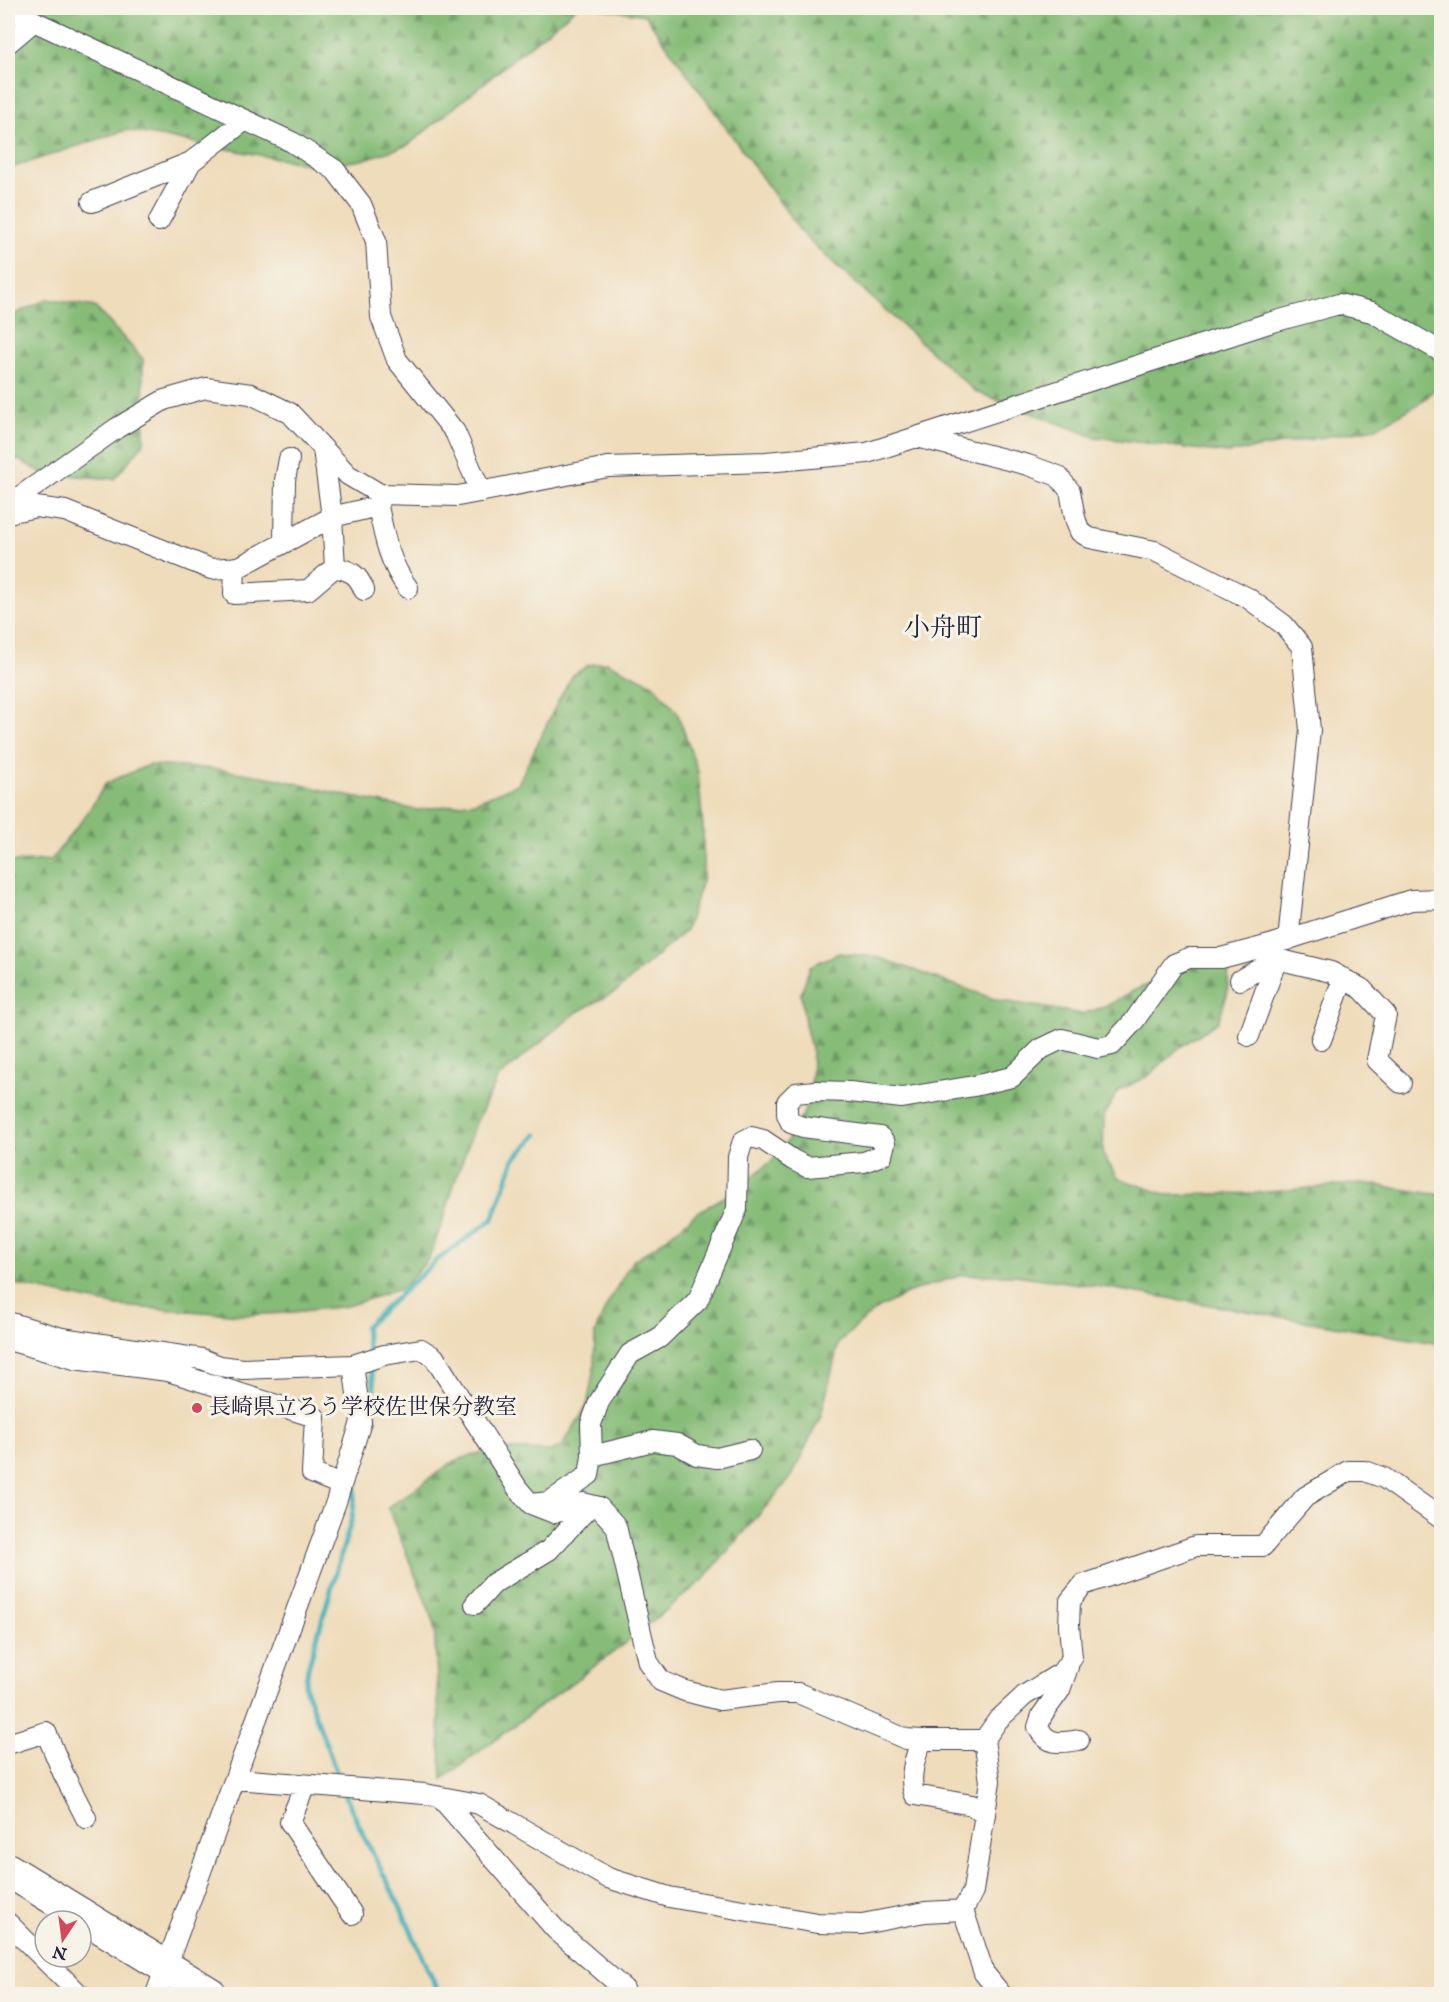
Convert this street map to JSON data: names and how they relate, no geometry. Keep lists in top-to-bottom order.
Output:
{
  "districts": ["小舟町"],
  "places": ["長崎県立ろう学校佐世保分教室"],
  "north": "bottom"
}
